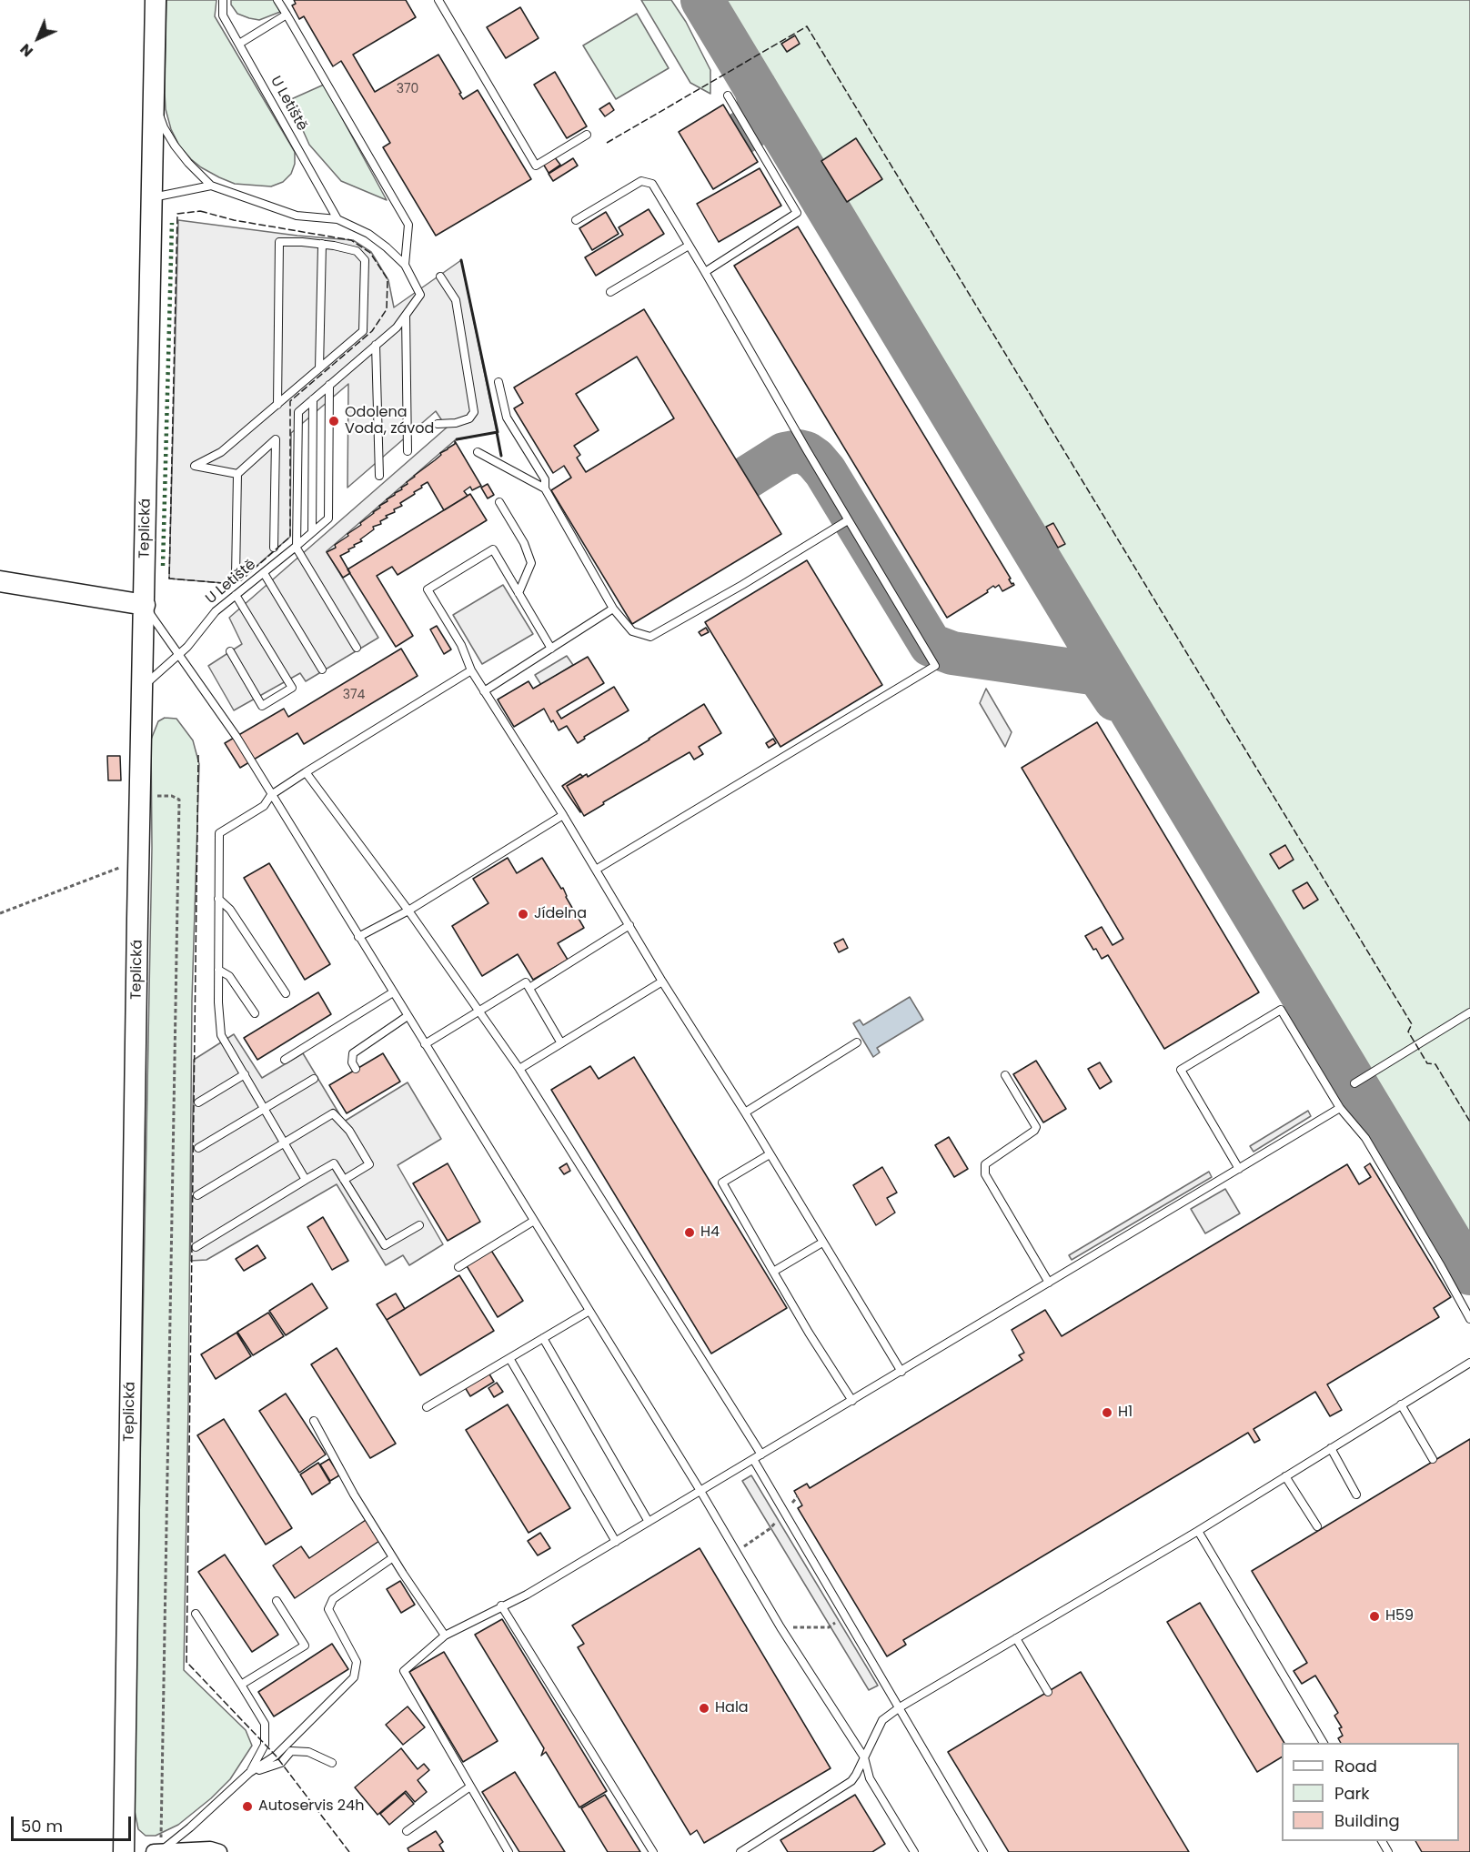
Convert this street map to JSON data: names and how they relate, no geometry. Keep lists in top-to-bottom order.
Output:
{
  "streets": {
    "main road": ["Teplická"],
    "lane": ["U Letiště"]
  },
  "crossings": [
    ["U Letiště", "Teplická"]
  ],
  "places": [
    "Odolena Voda, závod",
    "Jídelna",
    "H4",
    "H1",
    "H59",
    "Hala",
    "Autoservis 24h"
  ],
  "house_numbers": ["370", "374"],
  "legend": ["Road", "Park", "Building"],
  "scale_bar": "50 m",
  "north": "bottom left"
}
